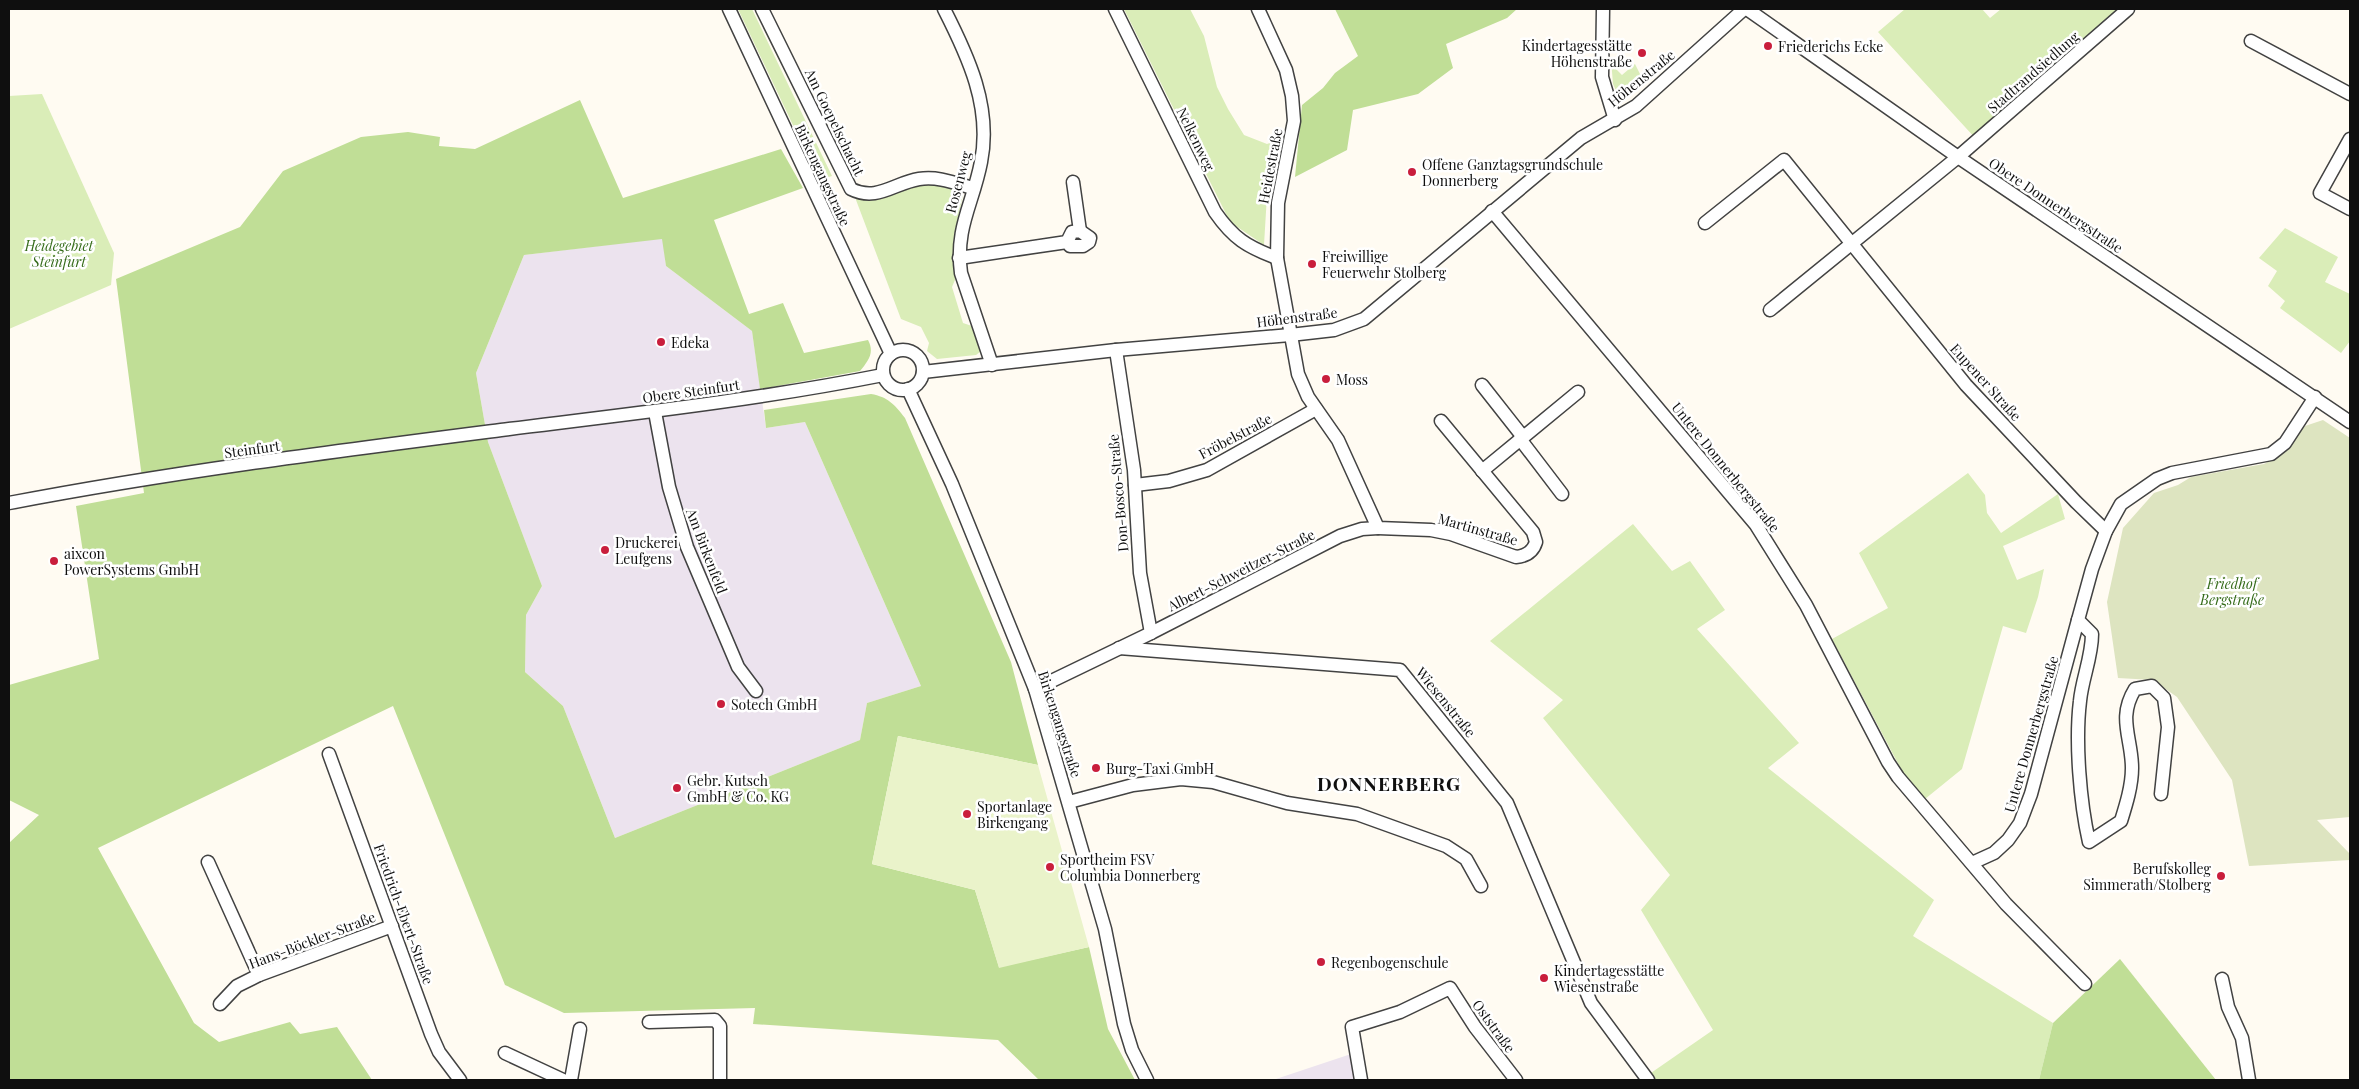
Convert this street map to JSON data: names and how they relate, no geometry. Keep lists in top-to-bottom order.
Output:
{
  "streets": {
    "street": [
      "Stadtrandsiedlung",
      "Höhenstraße",
      "Am Goepelschacht",
      "Nelkenweg",
      "Heidestraße",
      "Birkengangstraße",
      "Rosenweg",
      "Obere Donnerbergstraße",
      "Eupener Straße",
      "Obere Steinfurt",
      "Fröbelstraße",
      "Steinfurt",
      "Untere Donnerbergstraße",
      "Don-Bosco-Straße",
      "Martinstraße",
      "Am Birkenfeld",
      "Albert-Schweitzer-Straße",
      "Wiesenstraße",
      "Friedrich-Ebert-Straße",
      "Hans-Böckler-Straße",
      "Oststraße"
    ]
  },
  "crossings": [
    ["Stadtrandsiedlung", "Obere Donnerbergstraße"],
    ["Höhenstraße", "Heidestraße"],
    ["Höhenstraße", "Birkengangstraße"],
    ["Höhenstraße", "Rosenweg"],
    ["Höhenstraße", "Obere Donnerbergstraße"],
    ["Höhenstraße", "Obere Steinfurt"],
    ["Höhenstraße", "Untere Donnerbergstraße"],
    ["Höhenstraße", "Don-Bosco-Straße"],
    ["Am Goepelschacht", "Rosenweg"],
    ["Nelkenweg", "Heidestraße"],
    ["Birkengangstraße", "Obere Steinfurt"],
    ["Obere Donnerbergstraße", "Untere Donnerbergstraße"],
    ["Eupener Straße", "Untere Donnerbergstraße"],
    ["Obere Steinfurt", "Steinfurt"],
    ["Obere Steinfurt", "Am Birkenfeld"],
    ["Fröbelstraße", "Don-Bosco-Straße"],
    ["Don-Bosco-Straße", "Albert-Schweitzer-Straße"],
    ["Martinstraße", "Albert-Schweitzer-Straße"],
    ["Albert-Schweitzer-Straße", "Wiesenstraße"],
    ["Friedrich-Ebert-Straße", "Hans-Böckler-Straße"]
  ],
  "districts": ["DONNERBERG"],
  "parks": ["Heidegebiet Steinfurt", "Friedhof Bergstraße"],
  "places": [
    "Friederichs Ecke",
    "Kindertagesstätte Höhenstraße",
    "Offene Ganztagsgrundschule Donnerberg",
    "Freiwillige Feuerwehr Stolberg",
    "Edeka",
    "Moss",
    "Druckerei Leufgens",
    "aixcon PowerSystems GmbH",
    "Sotech GmbH",
    "Burg-Taxi GmbH",
    "Gebr. Kutsch GmbH & Co. KG",
    "Sportanlage Birkengang",
    "Sportheim FSV Columbia Donnerberg",
    "Berufskolleg Simmerath/Stolberg",
    "Regenbogenschule",
    "Kindertagesstätte Wiesenstraße"
  ]
}
